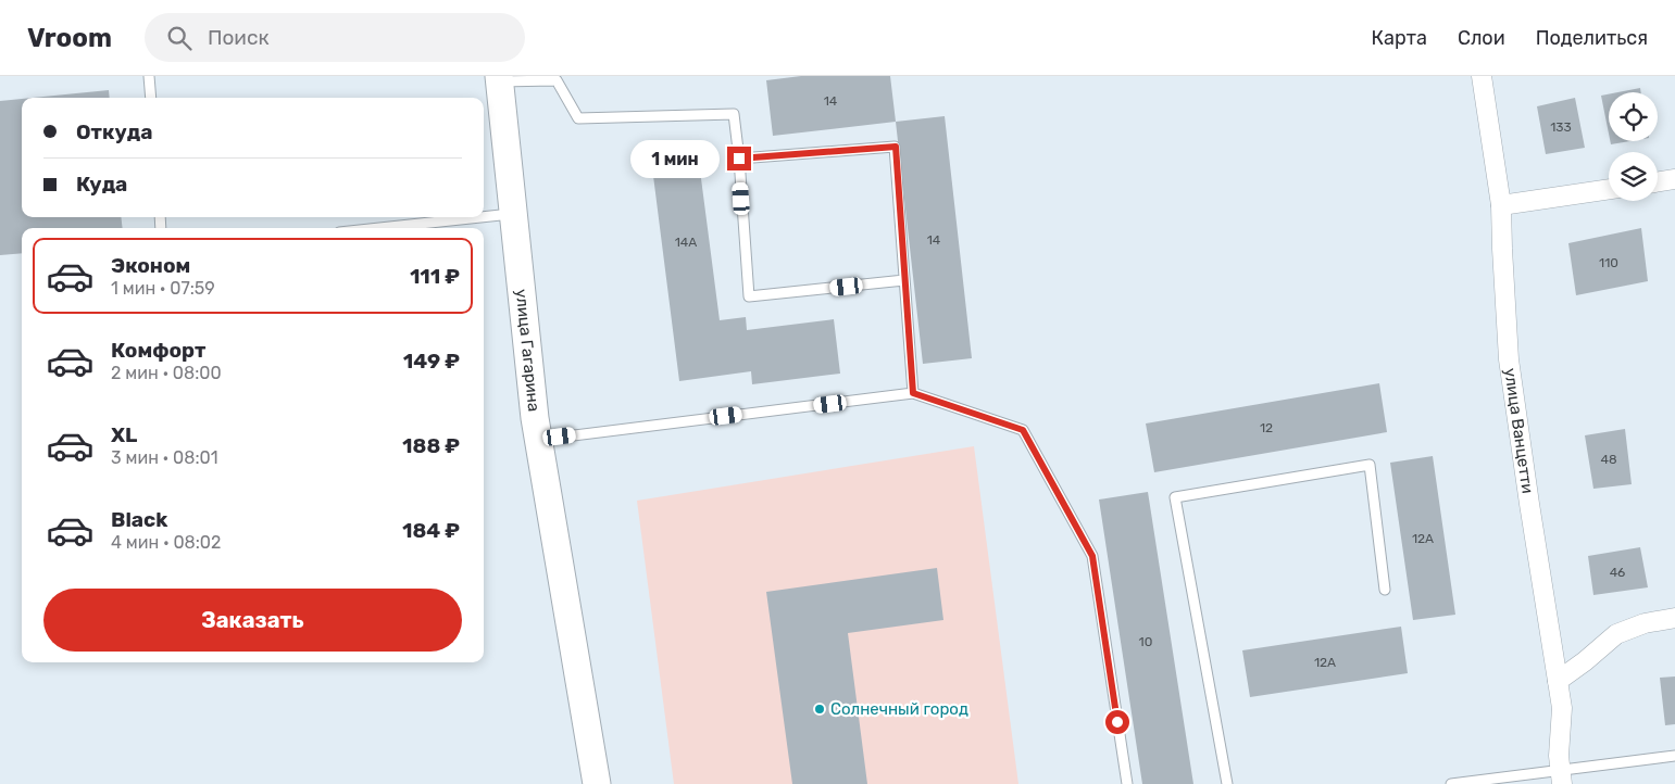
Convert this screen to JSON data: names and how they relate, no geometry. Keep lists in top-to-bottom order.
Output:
{
  "streets": {
    "street": ["улица Гагарина", "улица Ванцетти"]
  },
  "places": ["Солнечный город"],
  "house_numbers": [
    "14",
    "133",
    "14",
    "14А",
    "110",
    "12",
    "48",
    "12А",
    "46",
    "10",
    "12А"
  ],
  "page": {
    "header": "Vroom",
    "search": "Поиск",
    "nav": ["Карта", "Слои", "Поделиться"],
    "banner": ["Откуда", "Куда"],
    "bubble": "1 мин",
    "list": [
      {
        "name": "Эконом",
        "note": "1 мин · 07:59",
        "value": "111 ₽"
      },
      {
        "name": "Комфорт",
        "note": "2 мин · 08:00",
        "value": "149 ₽"
      },
      {
        "name": "XL",
        "note": "3 мин · 08:01",
        "value": "188 ₽"
      },
      {
        "name": "Black",
        "note": "4 мин · 08:02",
        "value": "184 ₽"
      }
    ],
    "buttons": "Заказать"
  }
}
